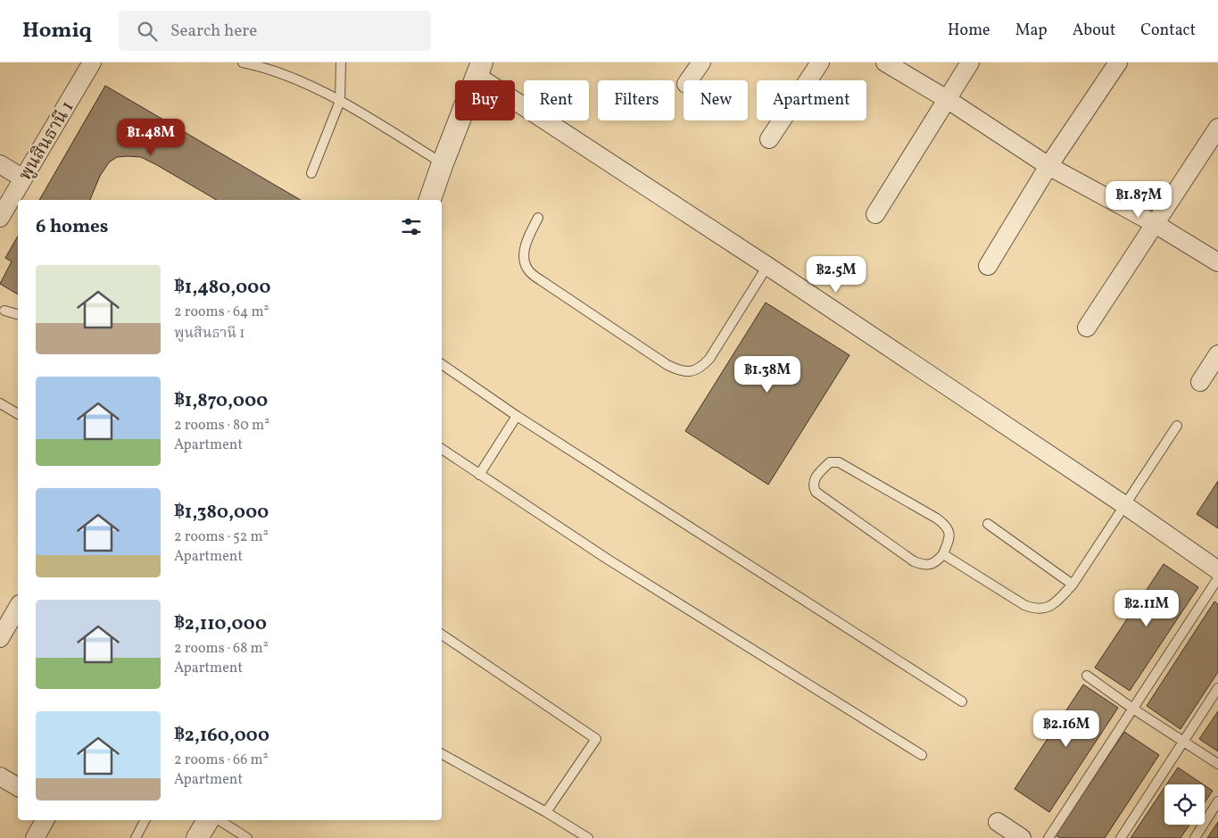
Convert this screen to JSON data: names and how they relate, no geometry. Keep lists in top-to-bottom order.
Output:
{
  "streets": {
    "street": ["พูนสินธานี 1"]
  },
  "page": {
    "header": "Homiq",
    "search": "Search here",
    "nav": [
      "Home",
      "Map",
      "About",
      "Contact"
    ],
    "chip": [
      "Buy",
      "Rent",
      "Filters",
      "New",
      "Apartment"
    ],
    "price": [
      "฿1.48M",
      "฿1.87M",
      "฿2.5M",
      "฿1.38M",
      "฿2.11M",
      "฿2.16M"
    ],
    "heading": "6 homes",
    "list": [
      {
        "name": "฿1,480,000",
        "note": "2 rooms · 64 m² · พูนสินธานี 1"
      },
      {
        "name": "฿1,870,000",
        "note": "2 rooms · 80 m² · Apartment"
      },
      {
        "name": "฿1,380,000",
        "note": "2 rooms · 52 m² · Apartment"
      },
      {
        "name": "฿2,110,000",
        "note": "2 rooms · 68 m² · Apartment"
      },
      {
        "name": "฿2,160,000",
        "note": "2 rooms · 66 m² · Apartment"
      }
    ]
  }
}
